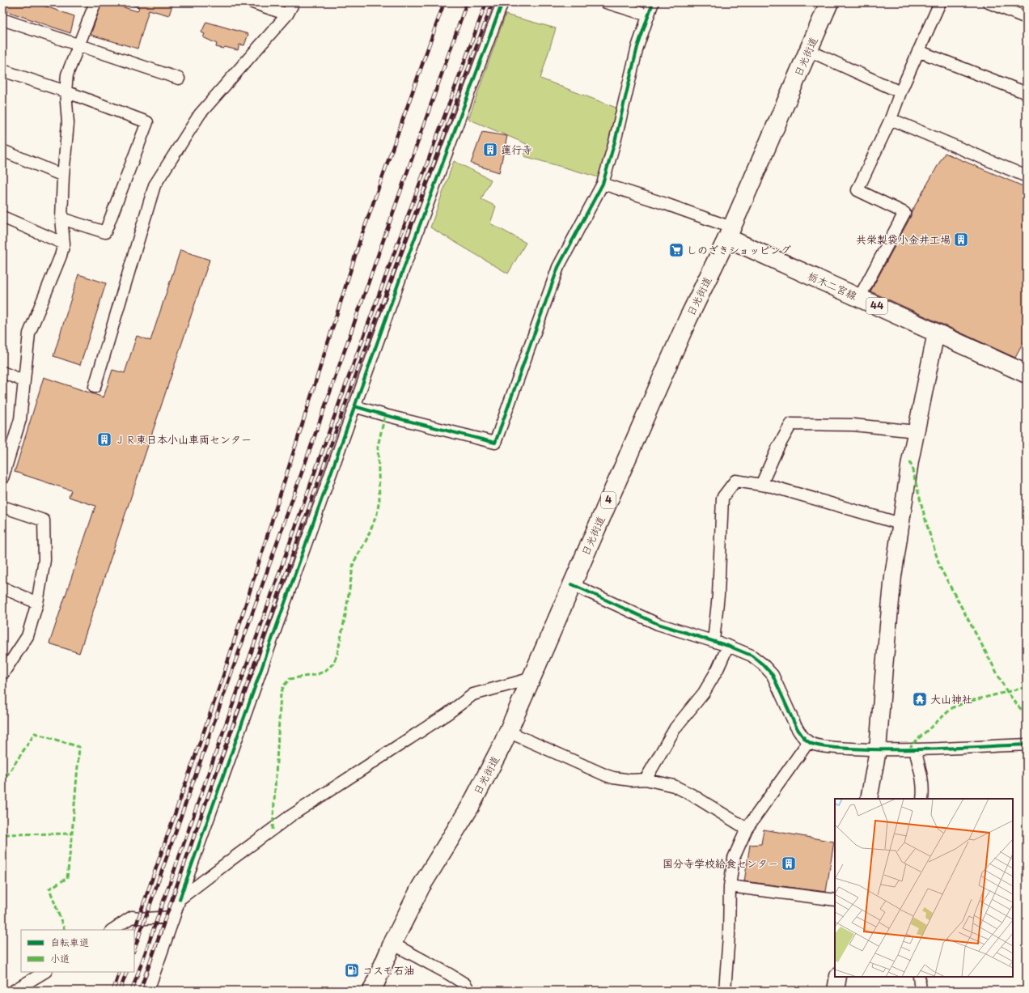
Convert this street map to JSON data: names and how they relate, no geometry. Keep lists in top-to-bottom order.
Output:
{
  "streets": {
    "main road": [
      "日光街道",
      "栃木二宮線",
      "44",
      "4"
    ]
  },
  "crossings": [
    ["日光街道", "栃木二宮線"]
  ],
  "places": {
    "building": [
      "蓮行寺",
      "共栄製袋小金井工場",
      "ＪＲ東日本小山車両センター",
      "国分寺学校給食センター"
    ],
    "supermarket": ["しのざきショッピング"],
    "temple": ["大山神社"],
    "fuel station": ["コスモ石油"]
  },
  "legend": ["自転車道", "小道"]
}
